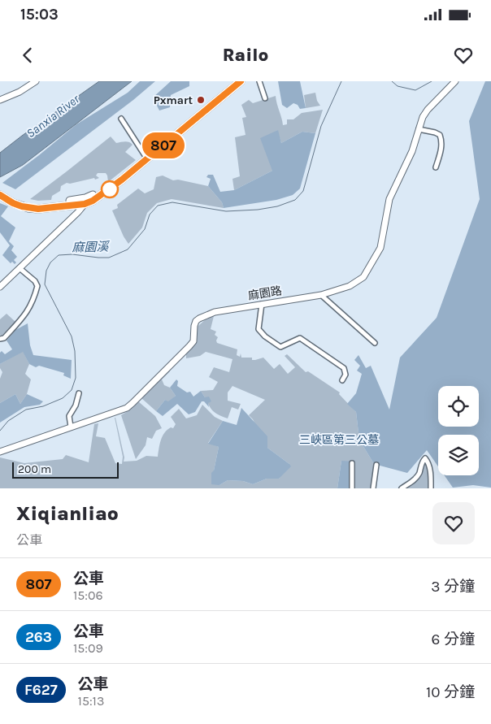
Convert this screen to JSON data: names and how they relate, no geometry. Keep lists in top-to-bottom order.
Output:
{
  "streets": {
    "street": ["麻園路"]
  },
  "water": ["Sanxia River", "麻園溪"],
  "parks": ["三峽區第三公墓"],
  "places": ["Pxmart"],
  "lines": ["bus line 807"],
  "scale_bar": "200 m",
  "page": {
    "status": "15:03",
    "header": "Railo",
    "on_map": "807",
    "scale": "200 m",
    "heading": ["Xiqianliao", "公車"],
    "list": [
      {
        "mark": "807",
        "name": "公車",
        "note": "15:06",
        "value": "3 分鐘"
      },
      {
        "mark": "263",
        "name": "公車",
        "note": "15:09",
        "value": "6 分鐘"
      },
      {
        "mark": "F627",
        "name": "公車",
        "note": "15:13",
        "value": "10 分鐘"
      }
    ]
  }
}
